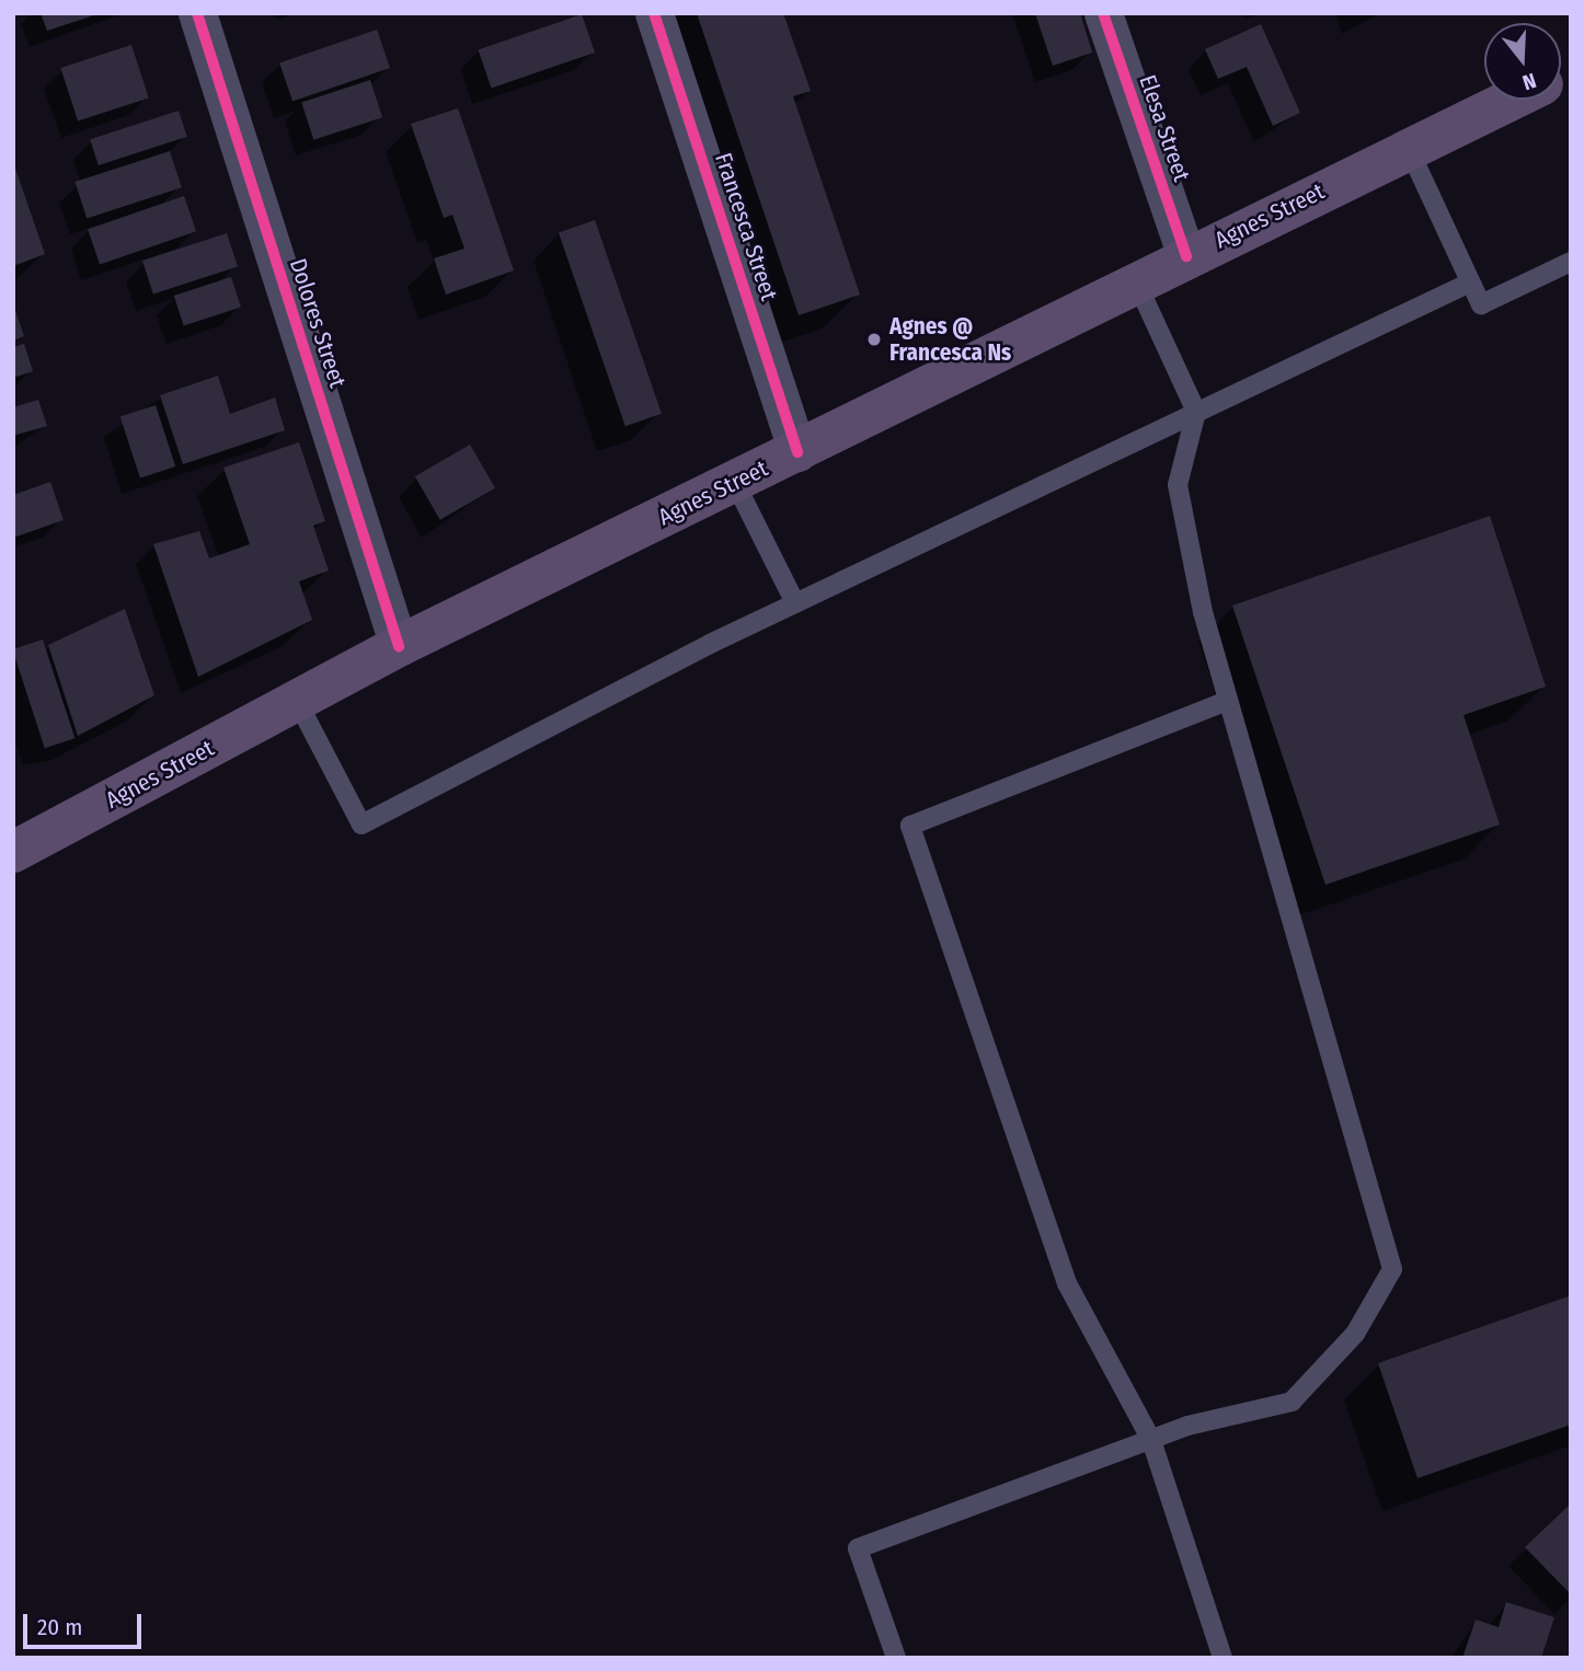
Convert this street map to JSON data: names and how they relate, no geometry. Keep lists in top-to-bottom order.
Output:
{
  "streets": {
    "main road": ["Agnes Street"],
    "street": ["Elesa Street", "Francesca Street", "Dolores Street"]
  },
  "crossings": [
    ["Elesa Street", "Agnes Street"],
    ["Agnes Street", "Francesca Street"],
    ["Agnes Street", "Dolores Street"]
  ],
  "places": ["Agnes @ Francesca Ns"],
  "scale_bar": "20 m",
  "north": "bottom"
}
